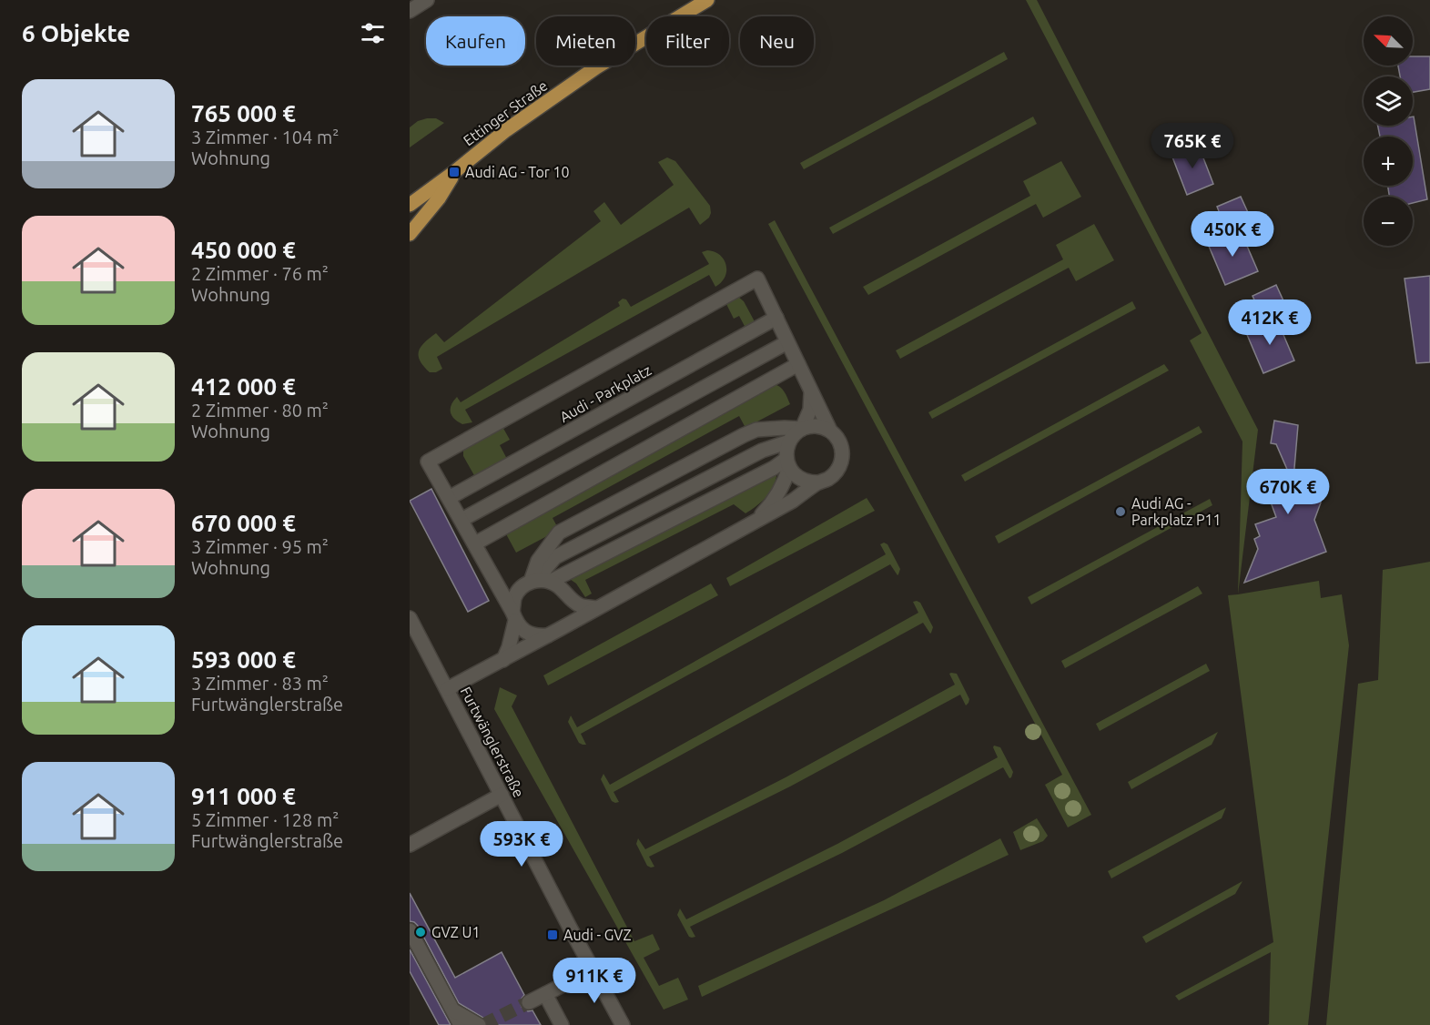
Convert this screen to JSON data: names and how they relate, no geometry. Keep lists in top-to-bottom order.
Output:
{
  "streets": {
    "main road": ["Ettinger Straße"],
    "street": ["Audi - Parkplatz", "Furtwänglerstraße"]
  },
  "places": {
    "transit": ["Audi AG - Tor 10", "Audi - GVZ"],
    "other": ["Audi AG - Parkplatz P11", "GVZ U1"]
  },
  "north": "top left",
  "page": {
    "heading": "6 Objekte",
    "map_buttons": ["+", "−"],
    "chip": [
      "Kaufen",
      "Mieten",
      "Filter",
      "Neu"
    ],
    "list": [
      {
        "name": "765 000 €",
        "note": "3 Zimmer · 104 m² · Wohnung"
      },
      {
        "name": "450 000 €",
        "note": "2 Zimmer · 76 m² · Wohnung"
      },
      {
        "name": "412 000 €",
        "note": "2 Zimmer · 80 m² · Wohnung"
      },
      {
        "name": "670 000 €",
        "note": "3 Zimmer · 95 m² · Wohnung"
      },
      {
        "name": "593 000 €",
        "note": "3 Zimmer · 83 m² · Furtwänglerstraße"
      },
      {
        "name": "911 000 €",
        "note": "5 Zimmer · 128 m² · Furtwänglerstraße"
      }
    ],
    "price": [
      "765K €",
      "450K €",
      "412K €",
      "670K €",
      "593K €",
      "911K €"
    ]
  }
}
